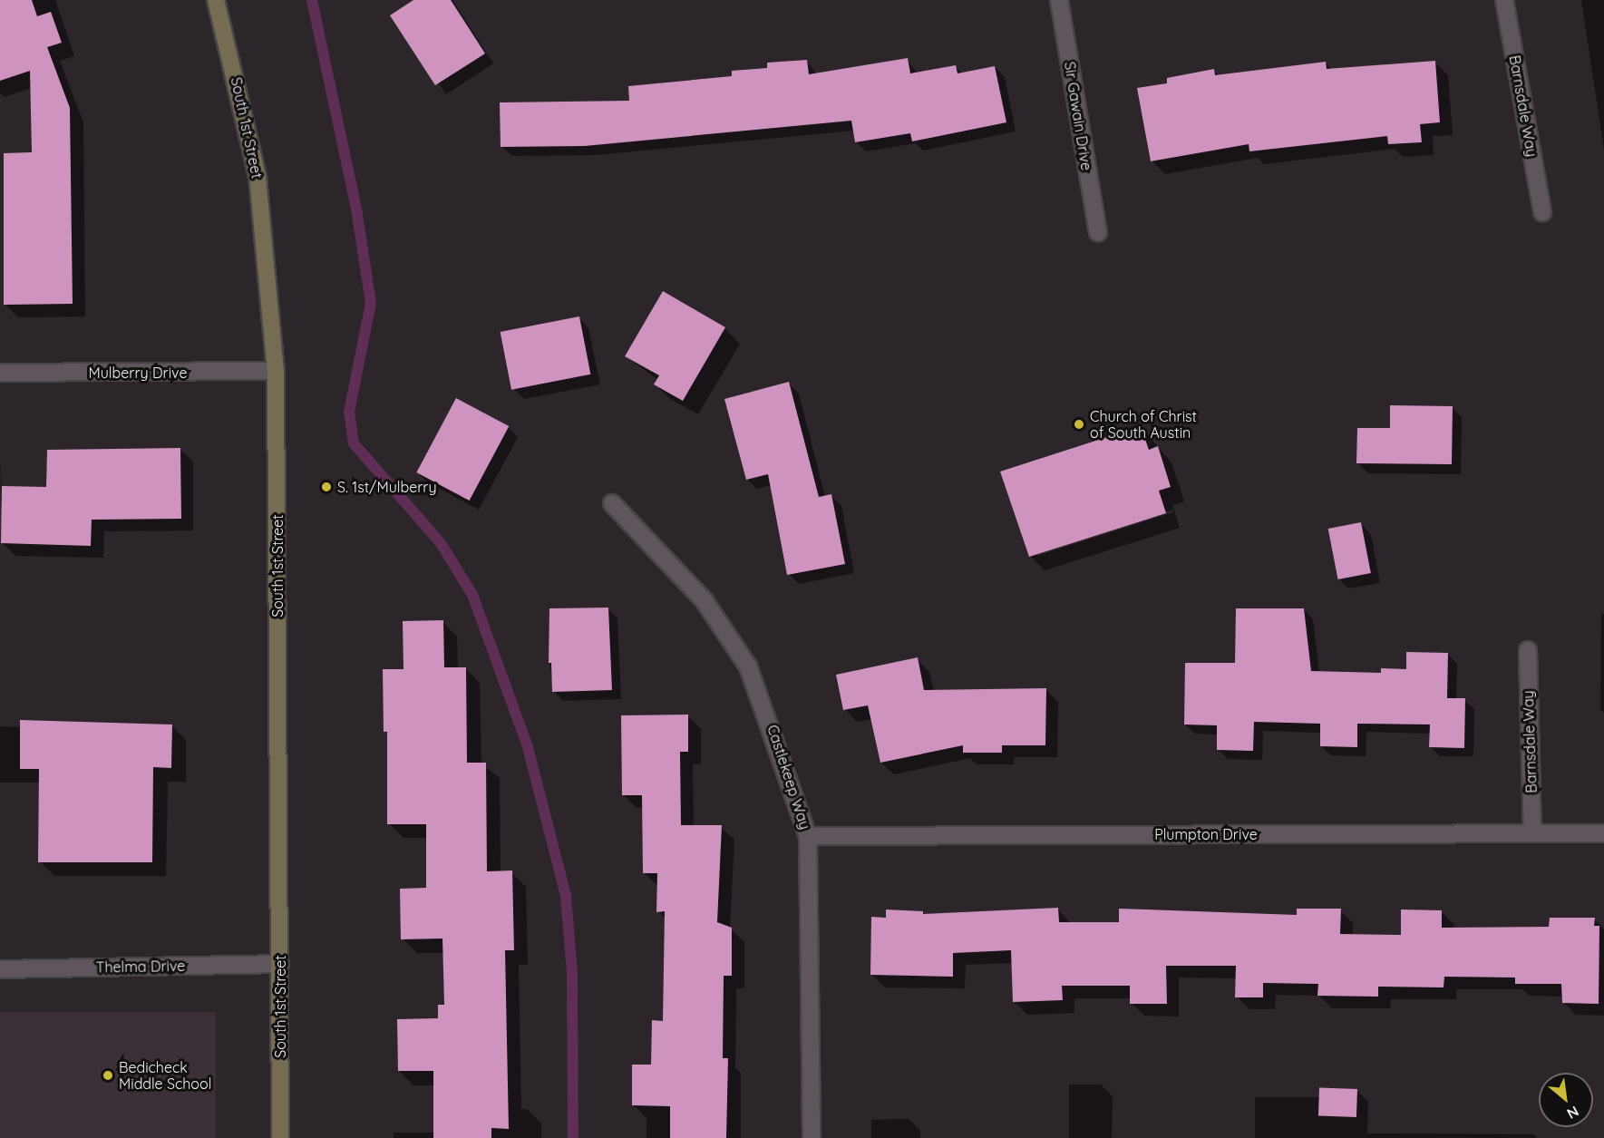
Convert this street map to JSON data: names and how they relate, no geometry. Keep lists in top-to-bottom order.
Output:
{
  "streets": {
    "main road": ["South 1st Street"],
    "street": [
      "Barnsdale Way",
      "Sir Gawain Drive",
      "Mulberry Drive",
      "Castlekeep Way",
      "Plumpton Drive",
      "Thelma Drive"
    ]
  },
  "crossings": [
    ["Barnsdale Way", "Plumpton Drive"],
    ["South 1st Street", "Mulberry Drive"],
    ["South 1st Street", "Thelma Drive"],
    ["Castlekeep Way", "Plumpton Drive"]
  ],
  "places": ["Church of Christ of South Austin", "S. 1st/Mulberry", "Bedicheck Middle School"],
  "north": "bottom right"
}
